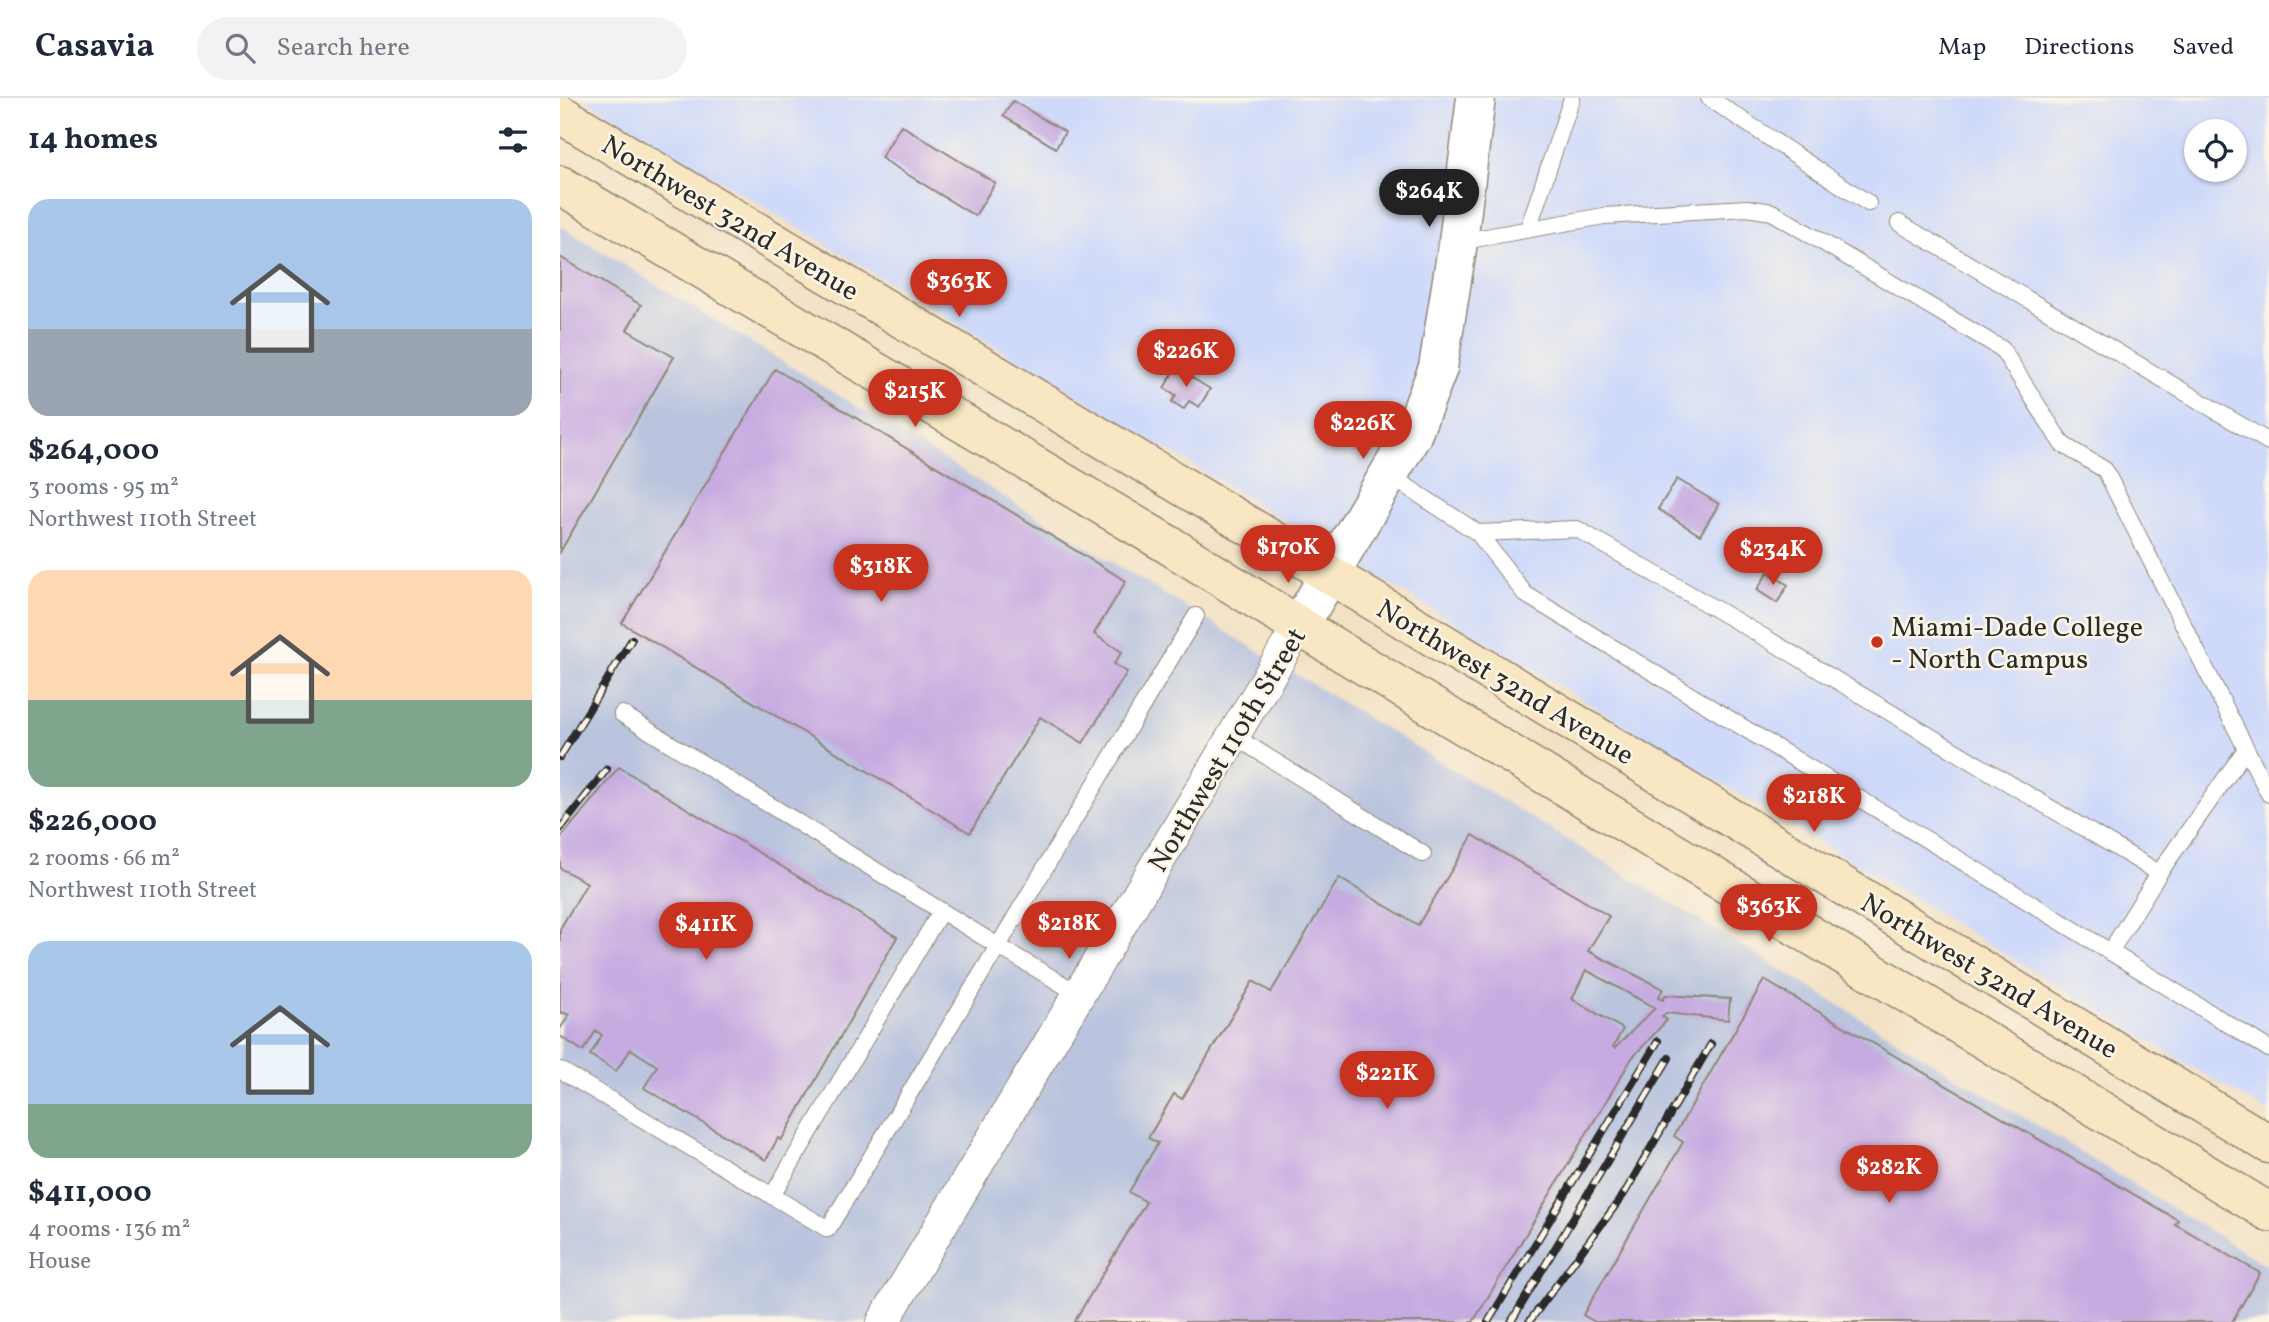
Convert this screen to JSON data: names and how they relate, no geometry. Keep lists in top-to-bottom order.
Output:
{
  "streets": {
    "main road": ["Northwest 32nd Avenue"],
    "street": ["Northwest 110th Street"]
  },
  "crossings": [
    ["Northwest 32nd Avenue", "Northwest 110th Street"]
  ],
  "places": ["Miami-Dade College - North Campus"],
  "page": {
    "header": "Casavia",
    "search": "Search here",
    "nav": ["Map", "Directions", "Saved"],
    "heading": "14 homes",
    "price": [
      "$264K",
      "$363K",
      "$226K",
      "$215K",
      "$226K",
      "$170K",
      "$234K",
      "$318K",
      "$218K",
      "$363K",
      "$218K",
      "$411K",
      "$221K",
      "$282K"
    ],
    "list": [
      {
        "name": "$264,000",
        "note": "3 rooms · 95 m² · Northwest 110th Street"
      },
      {
        "name": "$226,000",
        "note": "2 rooms · 66 m² · Northwest 110th Street"
      },
      {
        "name": "$411,000",
        "note": "4 rooms · 136 m² · House"
      }
    ]
  }
}
